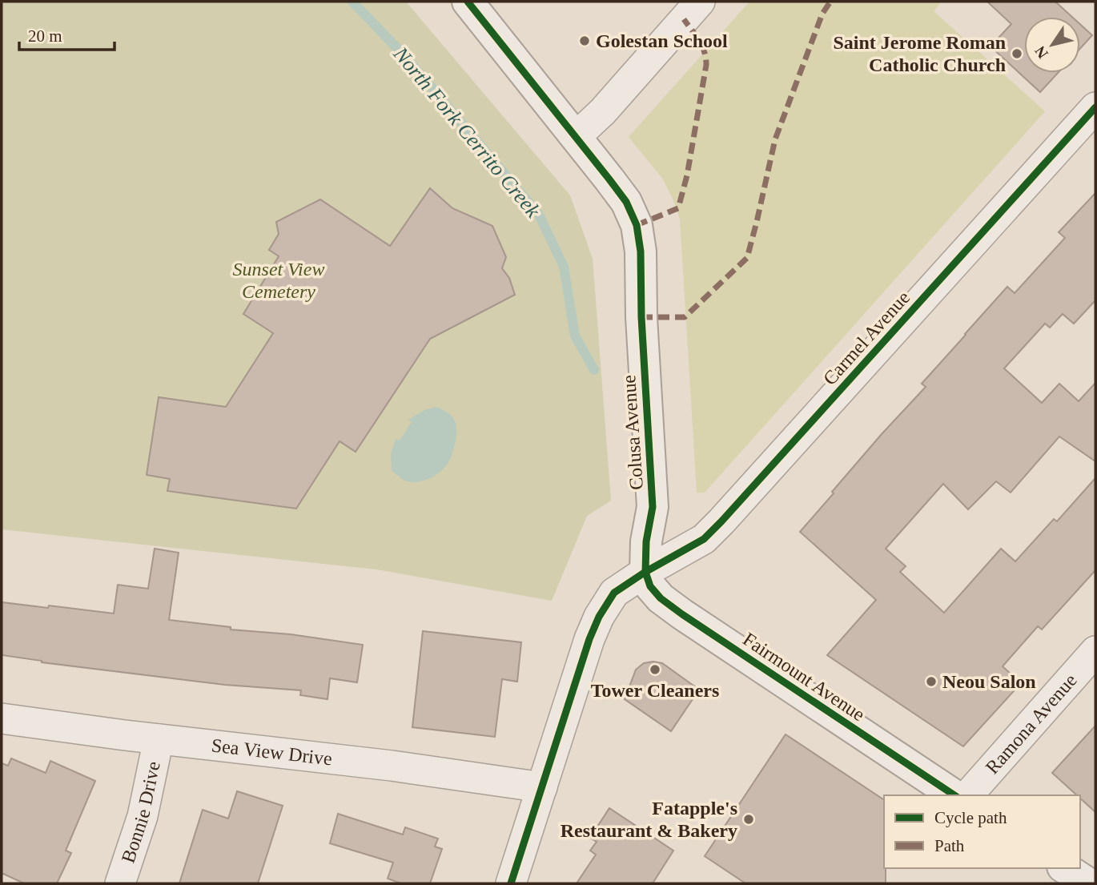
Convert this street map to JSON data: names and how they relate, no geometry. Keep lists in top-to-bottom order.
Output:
{
  "streets": {
    "street": [
      "Carmel Avenue",
      "Colusa Avenue",
      "Fairmount Avenue",
      "Ramona Avenue",
      "Sea View Drive",
      "Bonnie Drive"
    ]
  },
  "crossings": [
    ["Carmel Avenue", "Colusa Avenue"],
    ["Carmel Avenue", "Fairmount Avenue"],
    ["Colusa Avenue", "Fairmount Avenue"],
    ["Sea View Drive", "Bonnie Drive"]
  ],
  "water": ["North Fork Cerrito Creek"],
  "parks": ["Sunset View Cemetery"],
  "places": [
    "Golestan School",
    "Saint Jerome Roman Catholic Church",
    "Tower Cleaners",
    "Neou Salon",
    "Fatapple's Restaurant & Bakery"
  ],
  "legend": ["Cycle path", "Path"],
  "scale_bar": "20 m",
  "north": "bottom left"
}
